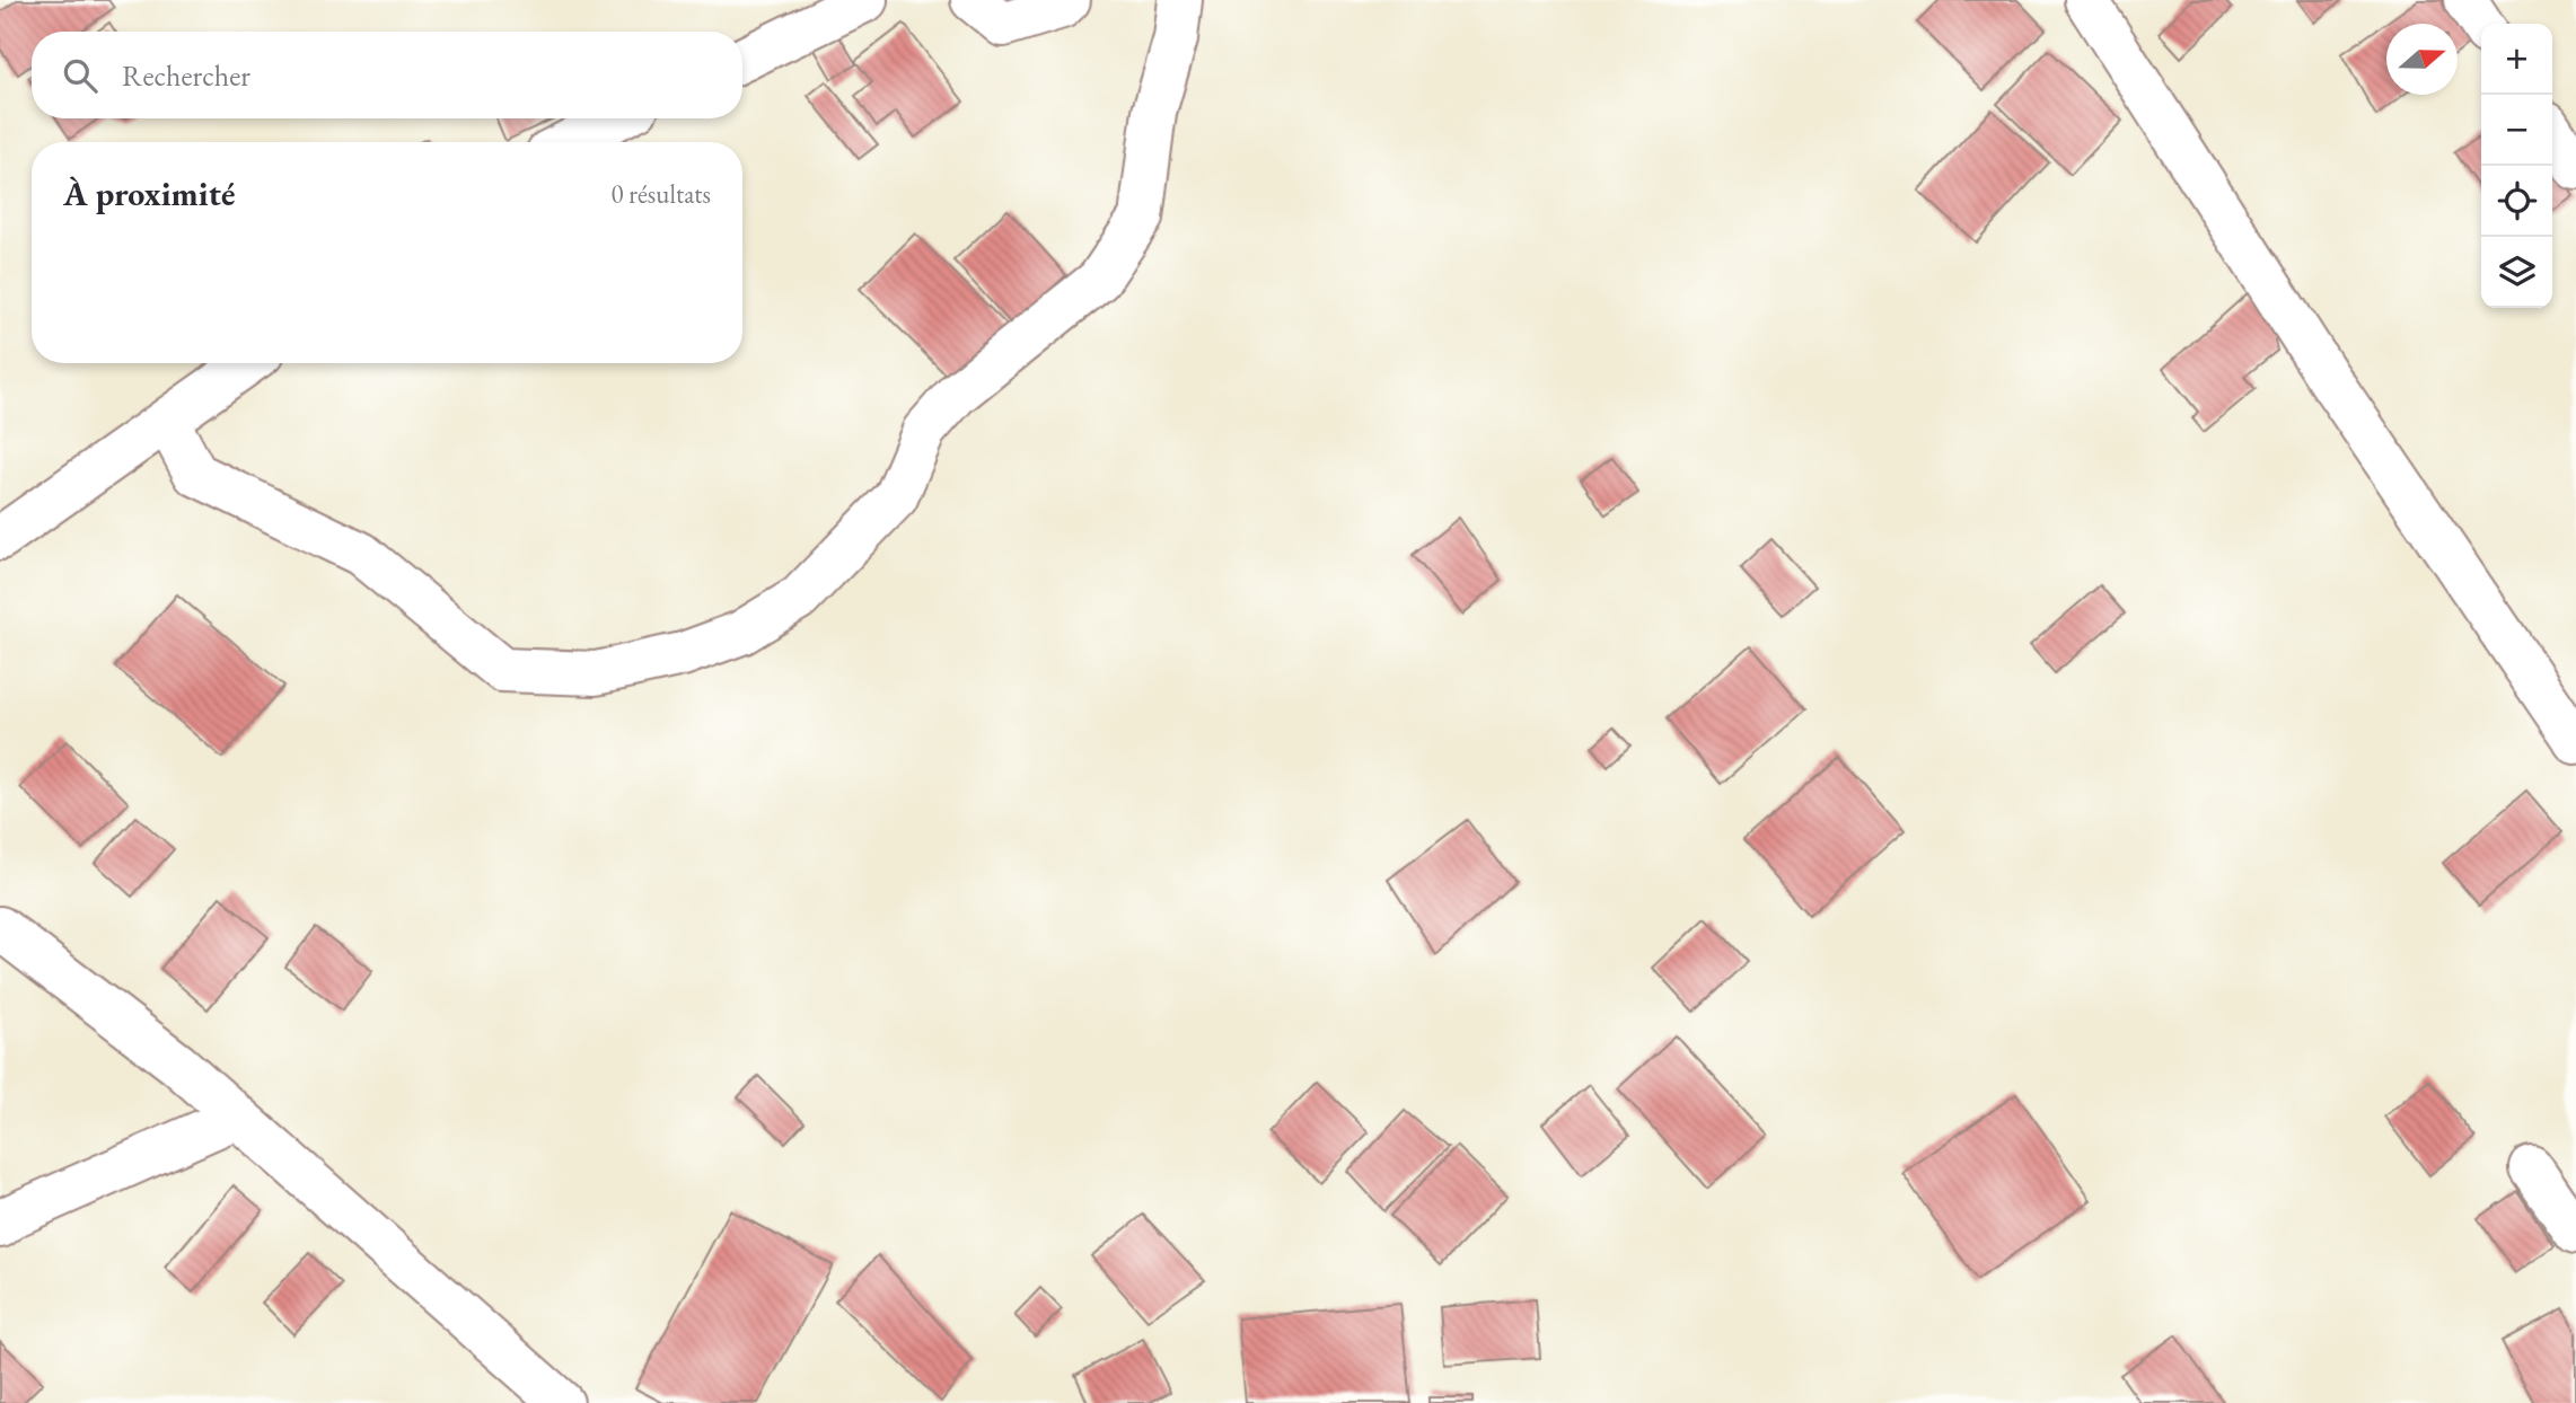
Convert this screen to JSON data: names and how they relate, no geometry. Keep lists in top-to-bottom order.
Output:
{
  "north": "right",
  "page": {
    "map_buttons": ["+", "−"],
    "search": "Rechercher",
    "heading": ["À proximité", "0 résultats"]
  }
}
